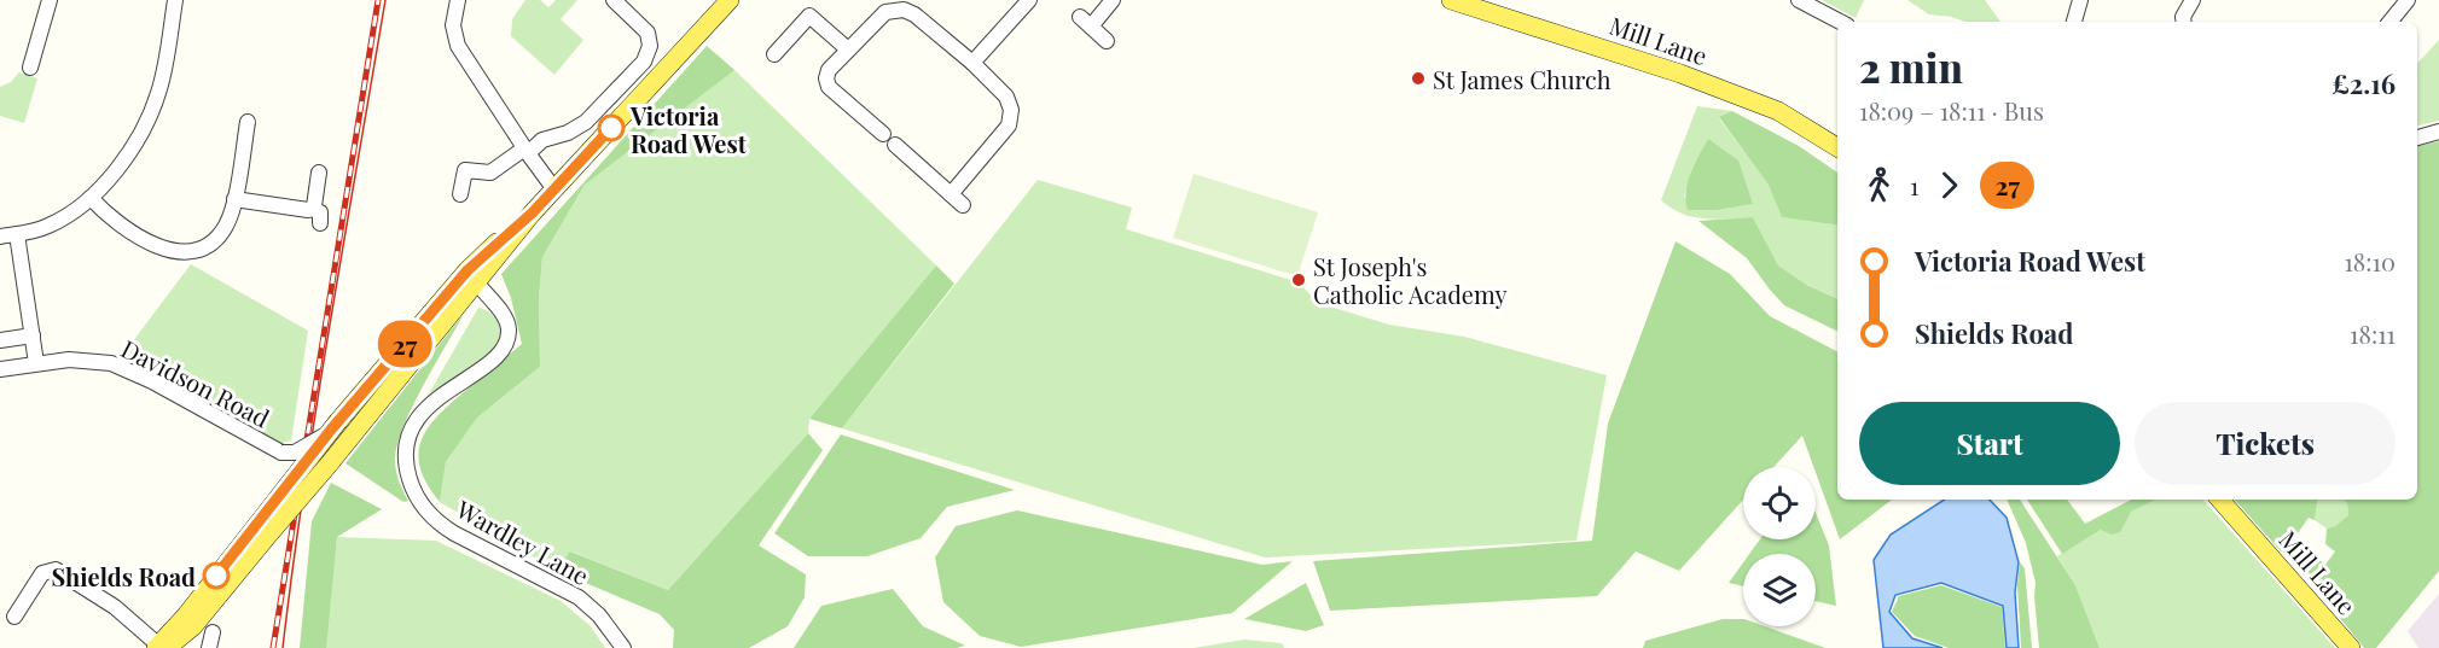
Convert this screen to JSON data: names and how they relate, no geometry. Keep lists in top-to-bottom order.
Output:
{
  "streets": {
    "main road": ["Mill Lane"],
    "street": ["Davidson Road", "Wardley Lane"]
  },
  "places": [
    "St James Church",
    "Victoria Road West",
    "St Joseph's Catholic Academy",
    "Shields Road"
  ],
  "lines": ["bus line 27"],
  "page": {
    "on_map": "27",
    "heading": ["2 min", "18:09 – 18:11 · Bus", "£2.16"],
    "legs": ["1", "27"],
    "list": [
      {
        "name": "Victoria Road West",
        "value": "18:10"
      },
      {
        "name": "Shields Road",
        "value": "18:11"
      }
    ],
    "buttons": ["Start", "Tickets"]
  }
}
